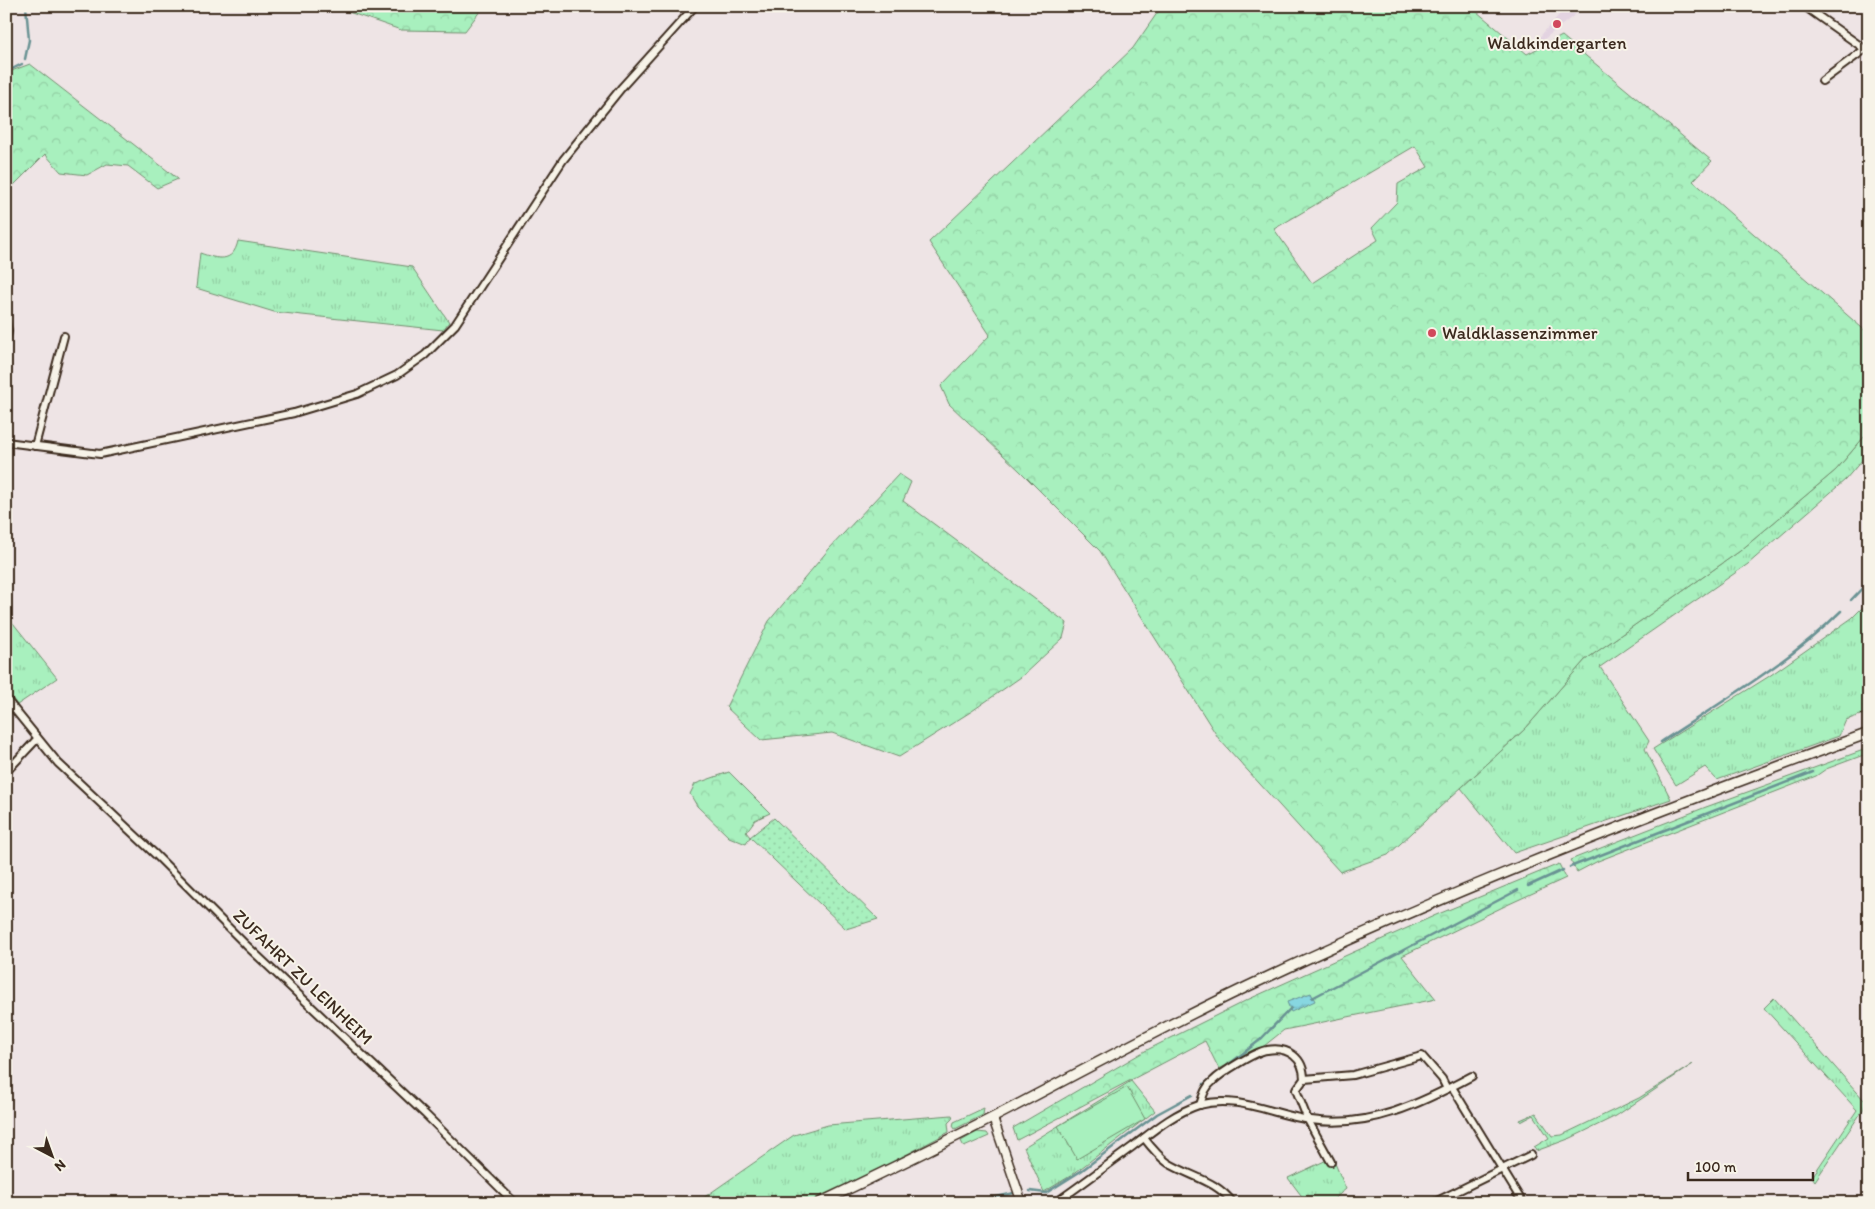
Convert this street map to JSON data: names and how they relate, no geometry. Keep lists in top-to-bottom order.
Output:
{
  "streets": {
    "street": ["ZUFAHRT ZU LEINHEIM"]
  },
  "places": ["Waldkindergarten", "Waldklassenzimmer"],
  "scale_bar": "100 m",
  "north": "bottom right"
}
